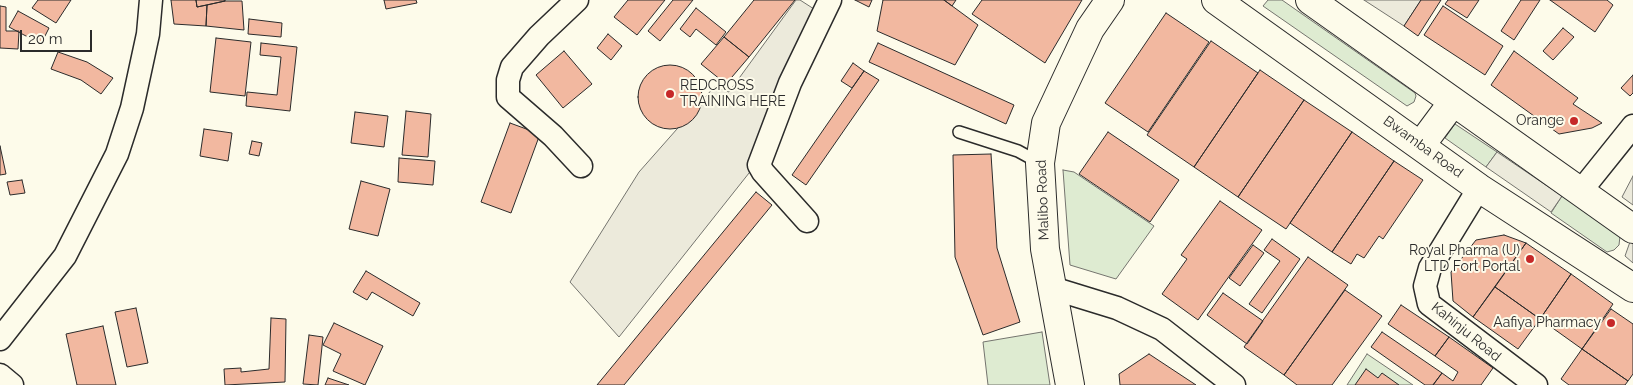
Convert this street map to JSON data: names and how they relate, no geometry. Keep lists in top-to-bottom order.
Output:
{
  "streets": {
    "main road": ["Bwamba Road", "Malibo Road"],
    "street": ["Kahinju Road"]
  },
  "crossings": [
    ["Bwamba Road", "Kahinju Road"]
  ],
  "places": [
    "REDCROSS TRAINING HERE",
    "Orange",
    "Royal Pharma (U) LTD Fort Portal",
    "Aafiya Pharmacy"
  ],
  "scale_bar": "20 m"
}
